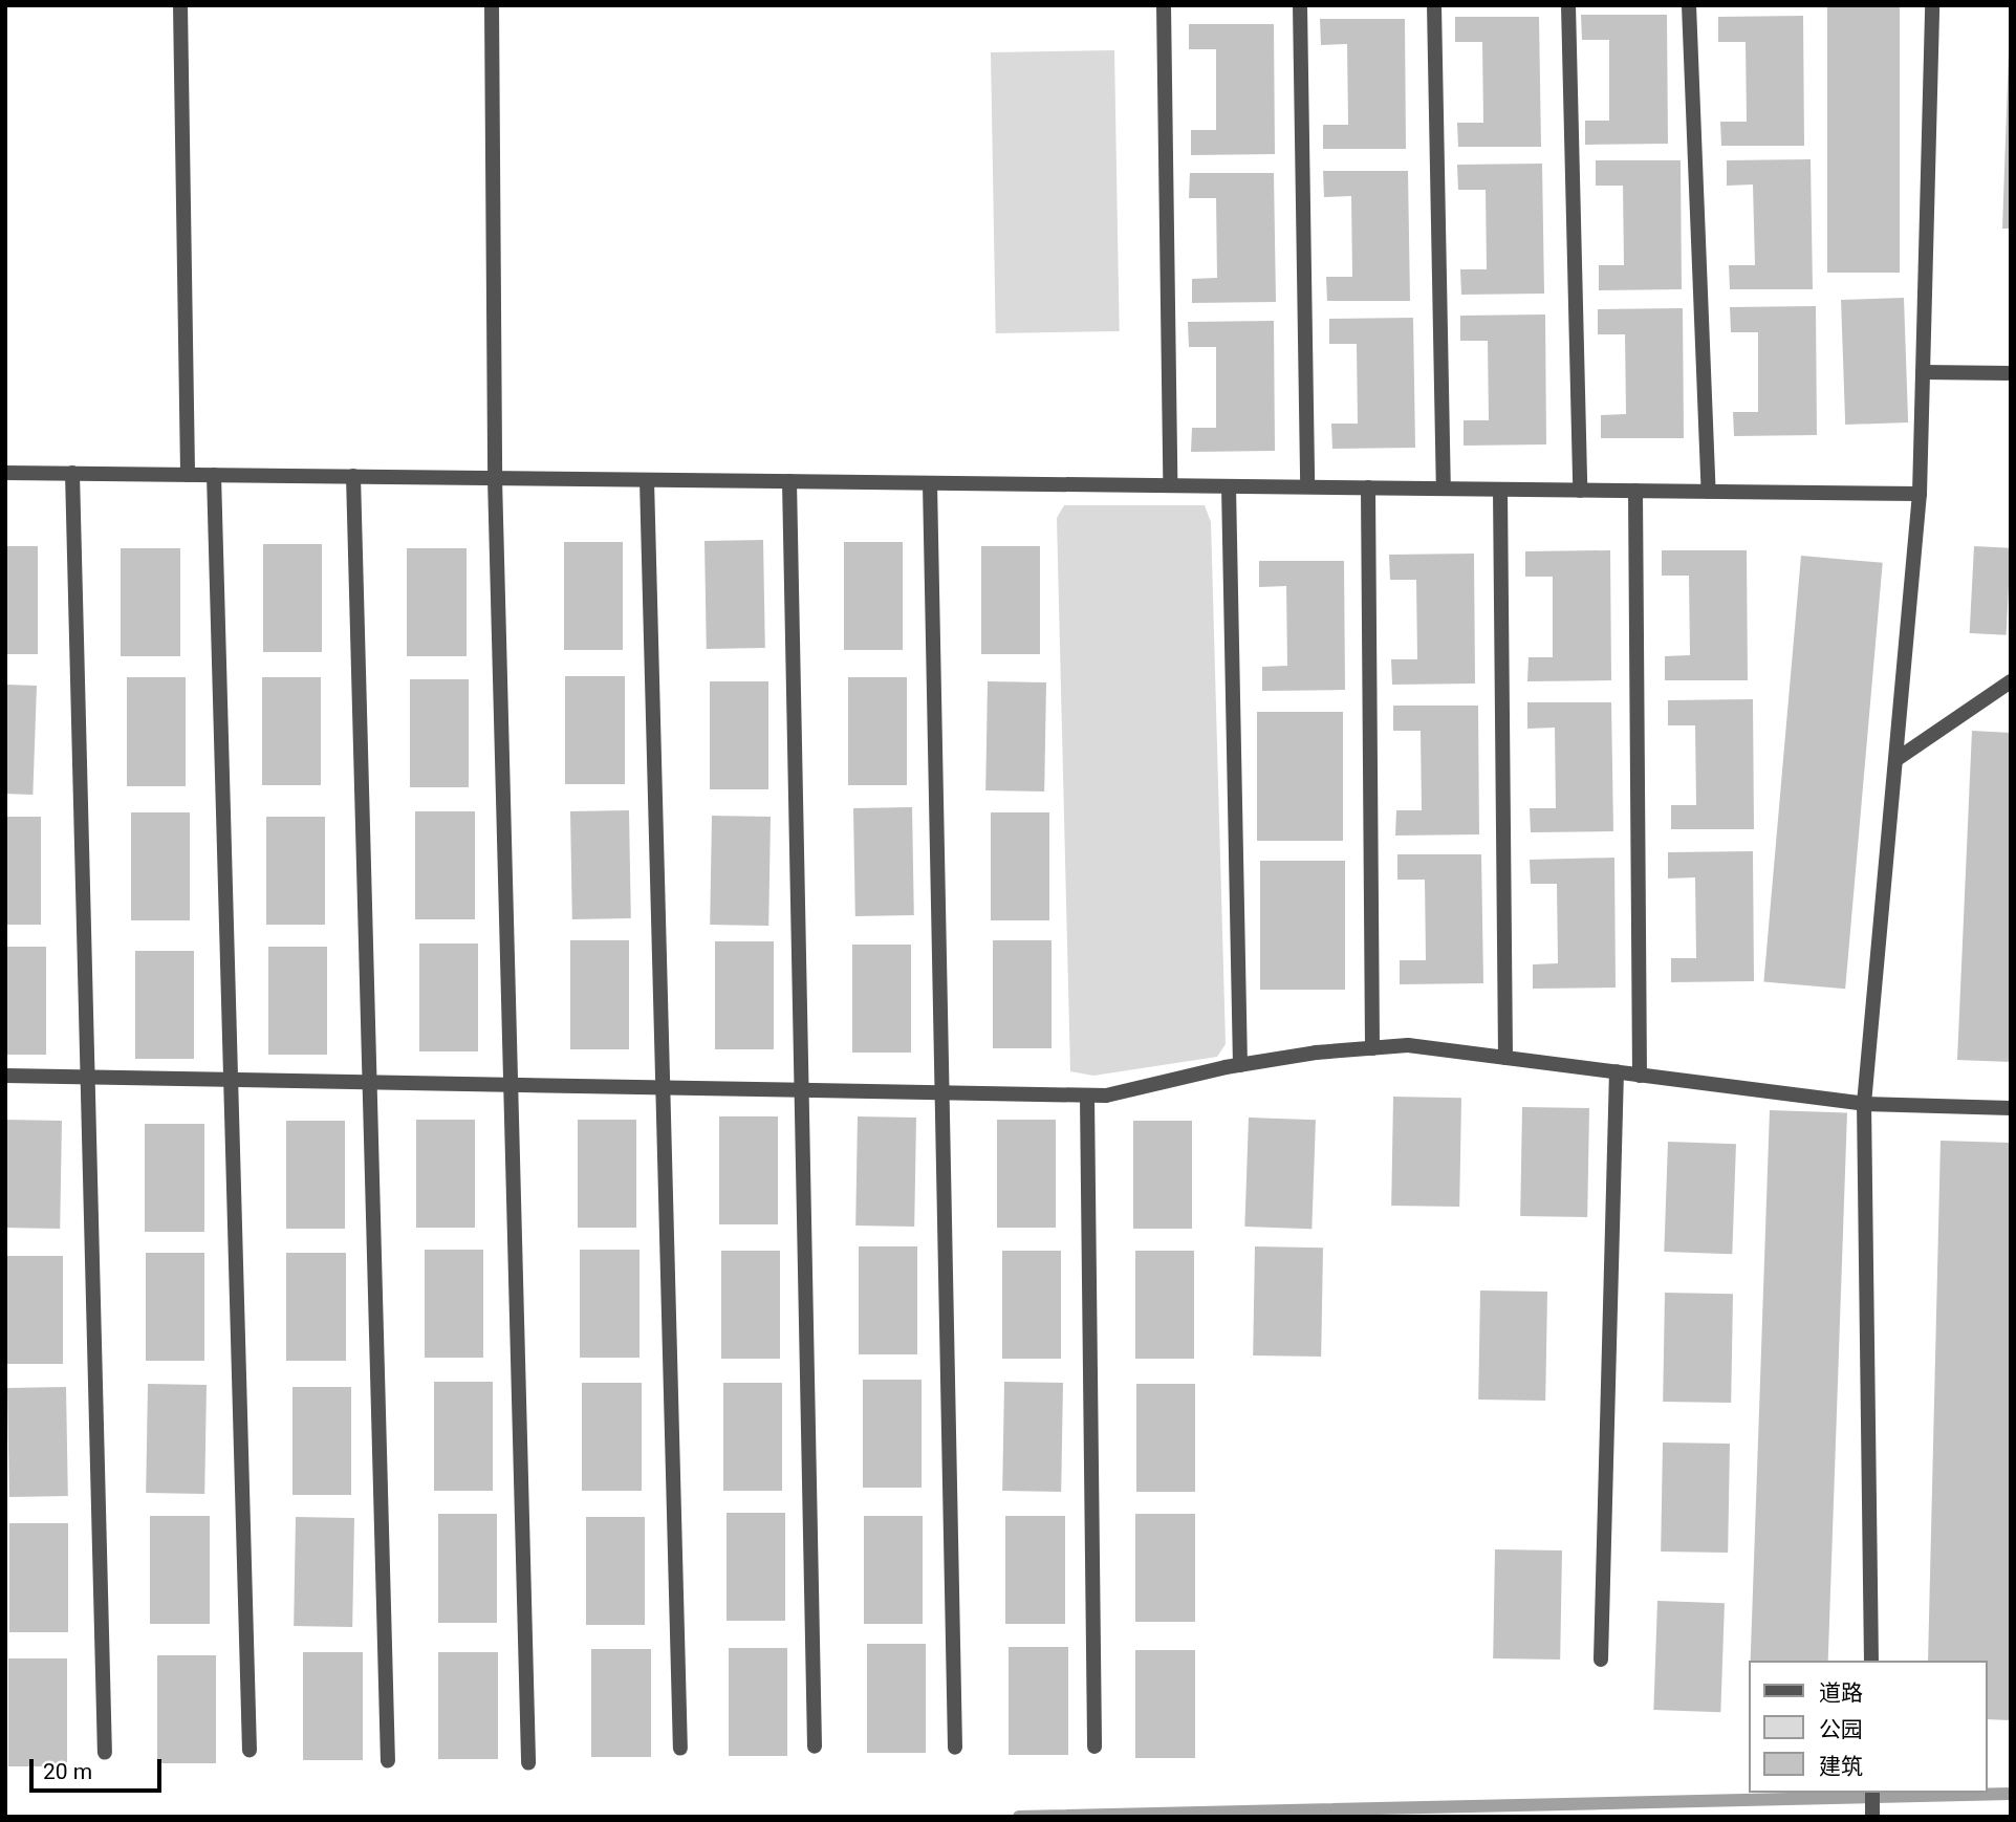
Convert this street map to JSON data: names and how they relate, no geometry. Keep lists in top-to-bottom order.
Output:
{
  "legend": ["道路", "公园", "建筑"],
  "scale_bar": "20 m"
}
